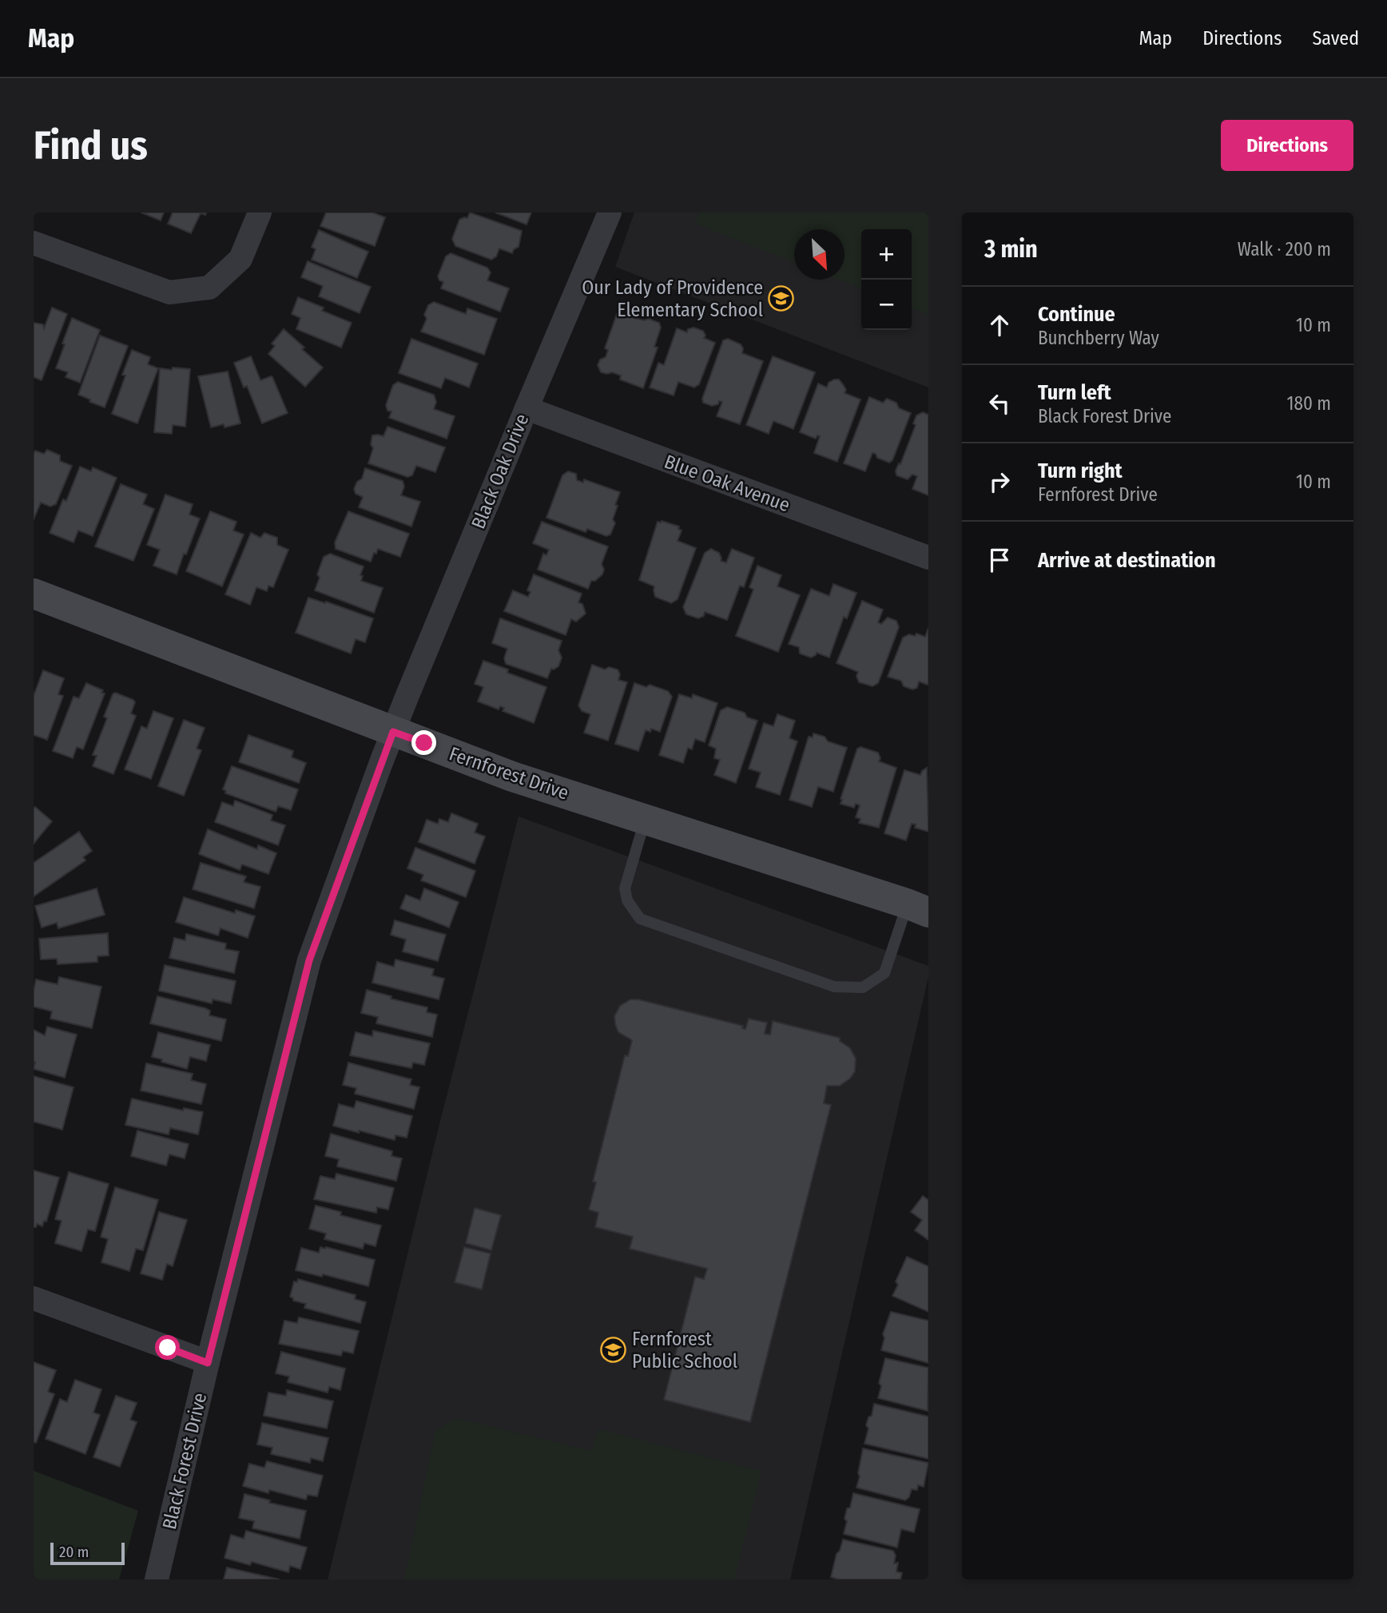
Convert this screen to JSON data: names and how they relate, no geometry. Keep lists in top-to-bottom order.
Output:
{
  "streets": {
    "street": [
      "Black Oak Drive",
      "Blue Oak Avenue",
      "Fernforest Drive",
      "Black Forest Drive"
    ]
  },
  "crossings": [
    ["Black Oak Drive", "Blue Oak Avenue"],
    ["Black Oak Drive", "Fernforest Drive"],
    ["Black Oak Drive", "Black Forest Drive"],
    ["Fernforest Drive", "Black Forest Drive"]
  ],
  "places": {
    "school or university": ["Our Lady of Providence Elementary School", "Fernforest Public School"]
  },
  "scale_bar": "20 m",
  "north": "bottom right",
  "page": {
    "header": "Map",
    "nav": ["Map", "Directions", "Saved"],
    "buttons": "Directions",
    "title": "Find us",
    "heading": ["3 min", "Walk · 200 m"],
    "map_buttons": ["+", "−"],
    "list": [
      ["Continue", "Bunchberry Way", "10 m"],
      ["Turn left", "Black Forest Drive", "180 m"],
      ["Turn right", "Fernforest Drive", "10 m"],
      "Arrive at destination"
    ],
    "scale": "20 m"
  }
}
